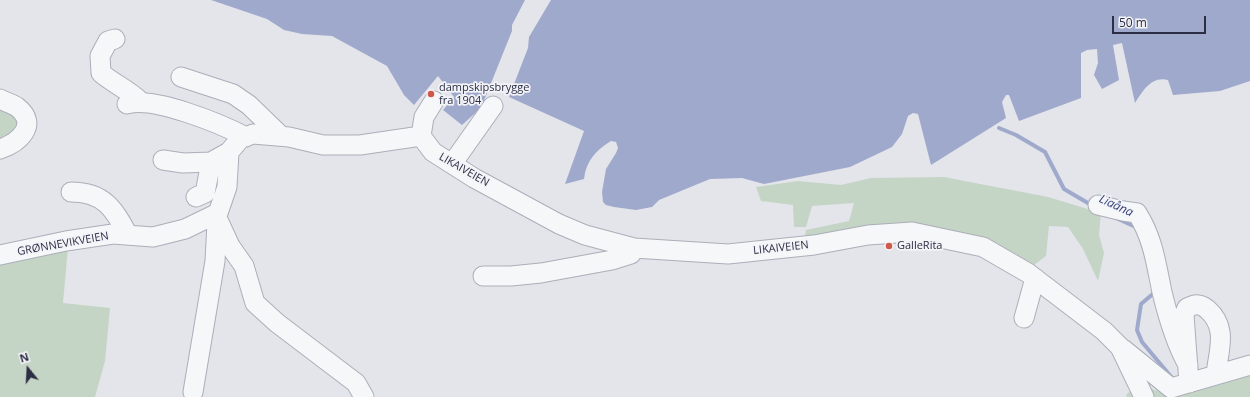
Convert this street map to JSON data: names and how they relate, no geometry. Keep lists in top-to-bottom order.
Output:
{
  "streets": {
    "street": ["LIKAIVEIEN", "GRØNNEVIKVEIEN"]
  },
  "water": ["Liaåna"],
  "places": ["dampskipsbrygge fra 1904", "GalleRita"],
  "scale_bar": "50 m",
  "north": "top"
}
